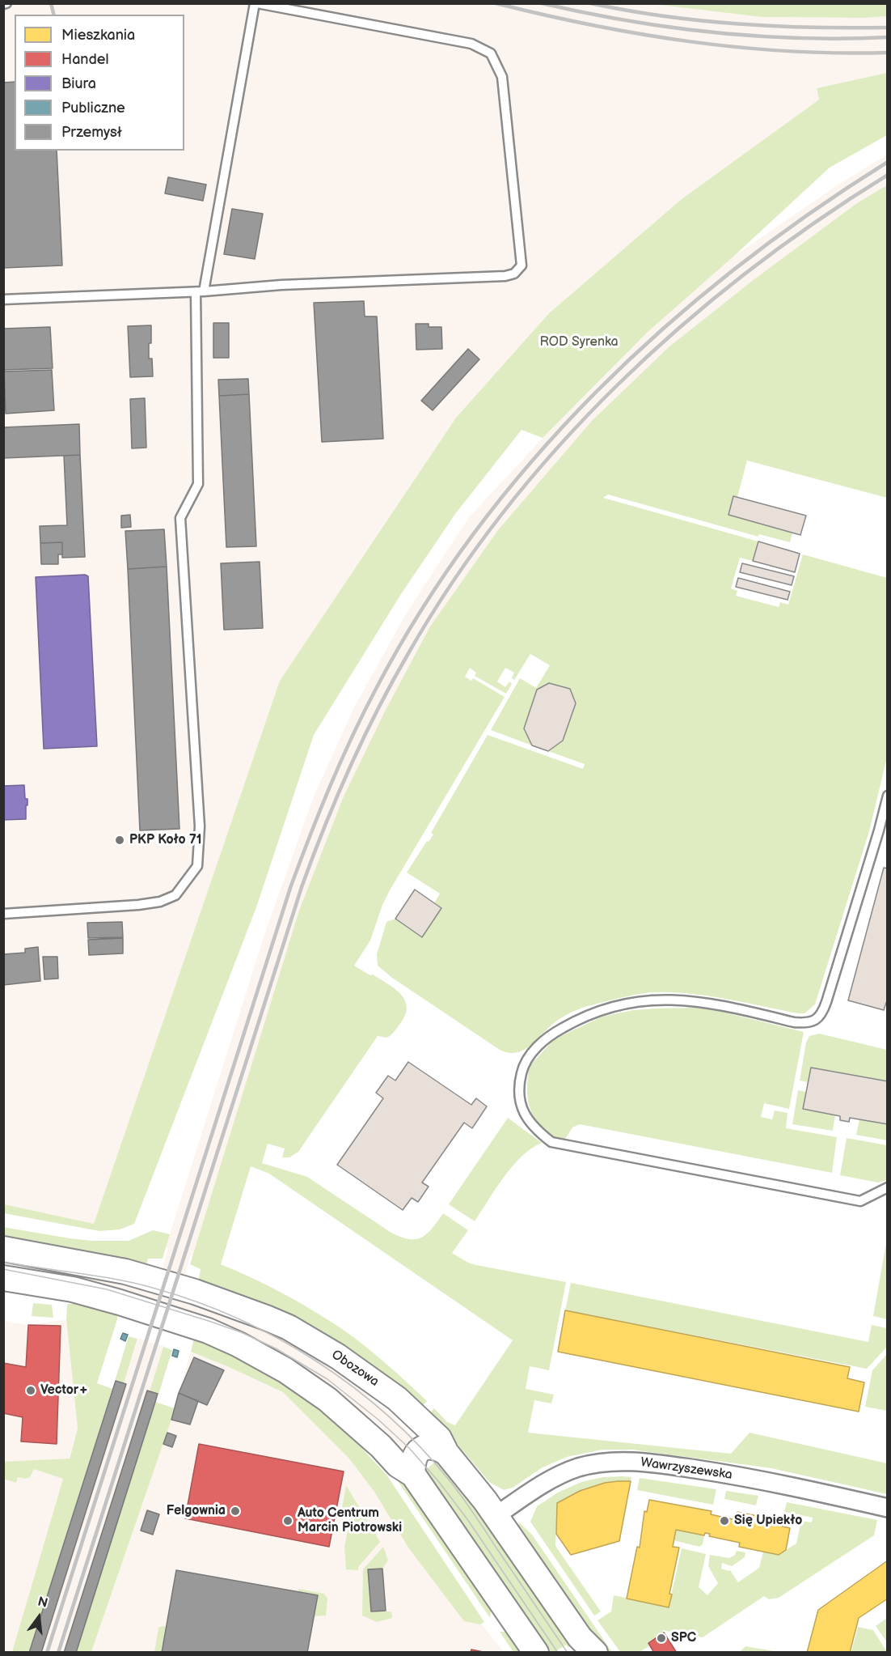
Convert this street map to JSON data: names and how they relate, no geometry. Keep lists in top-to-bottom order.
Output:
{
  "streets": {
    "street": ["Obozowa", "Wawrzyszewska"]
  },
  "crossings": [
    ["Obozowa", "Wawrzyszewska"]
  ],
  "parks": ["ROD Syrenka"],
  "places": [
    "PKP Koło 71",
    "Vector+",
    "Felgownia",
    "Auto Centrum Marcin Piotrowski",
    "Się Upiekło",
    "SPC"
  ],
  "legend": [
    "Mieszkania",
    "Handel",
    "Biura",
    "Publiczne",
    "Przemysł"
  ],
  "north": "top"
}
